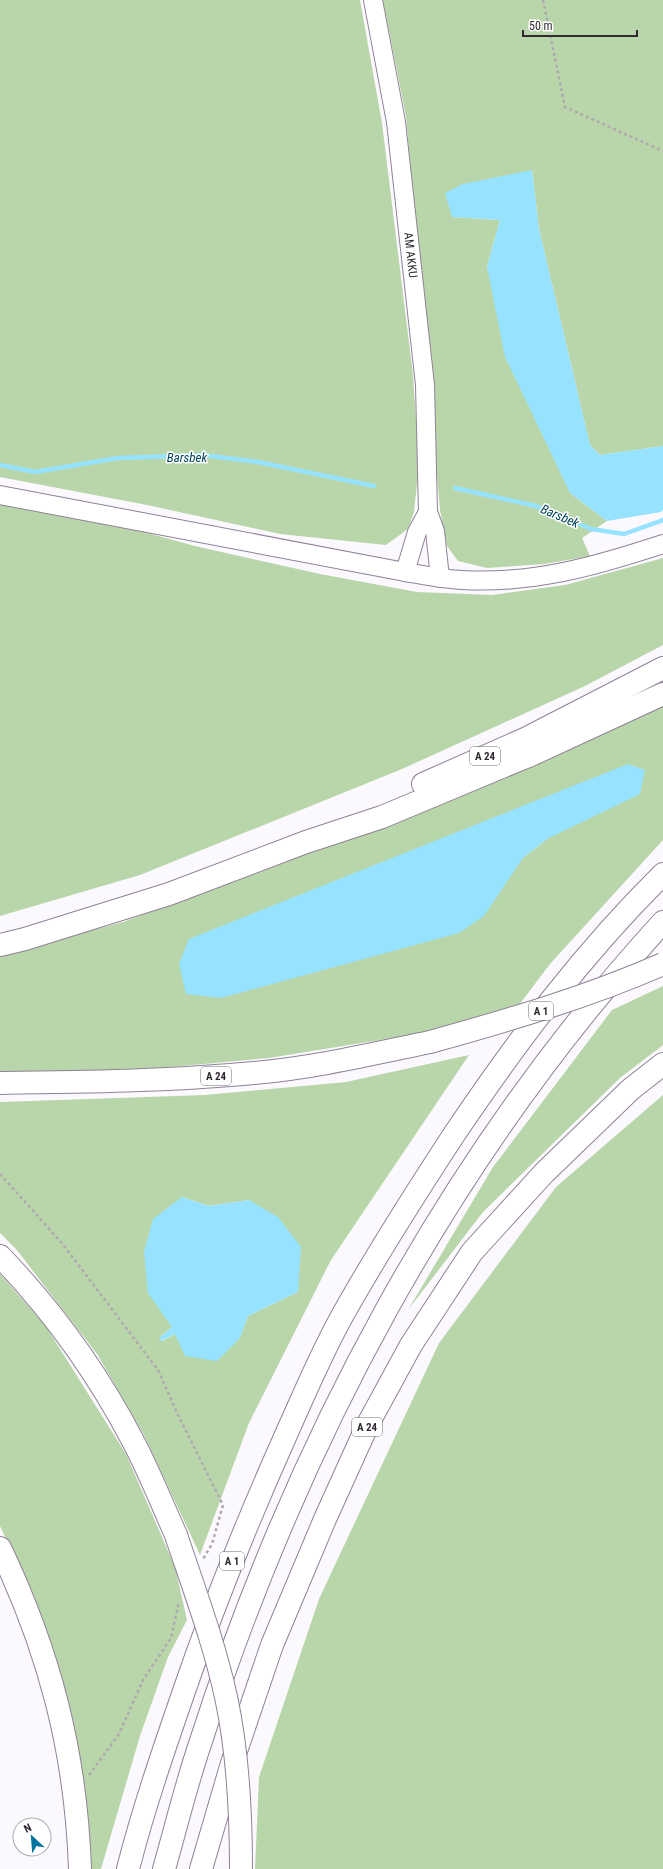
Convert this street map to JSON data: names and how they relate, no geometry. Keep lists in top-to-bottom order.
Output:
{
  "streets": {
    "highway": ["A 24", "A 1"],
    "main road": ["AM AKKU"]
  },
  "water": ["Barsbek"],
  "scale_bar": "50 m",
  "north": "top left"
}
